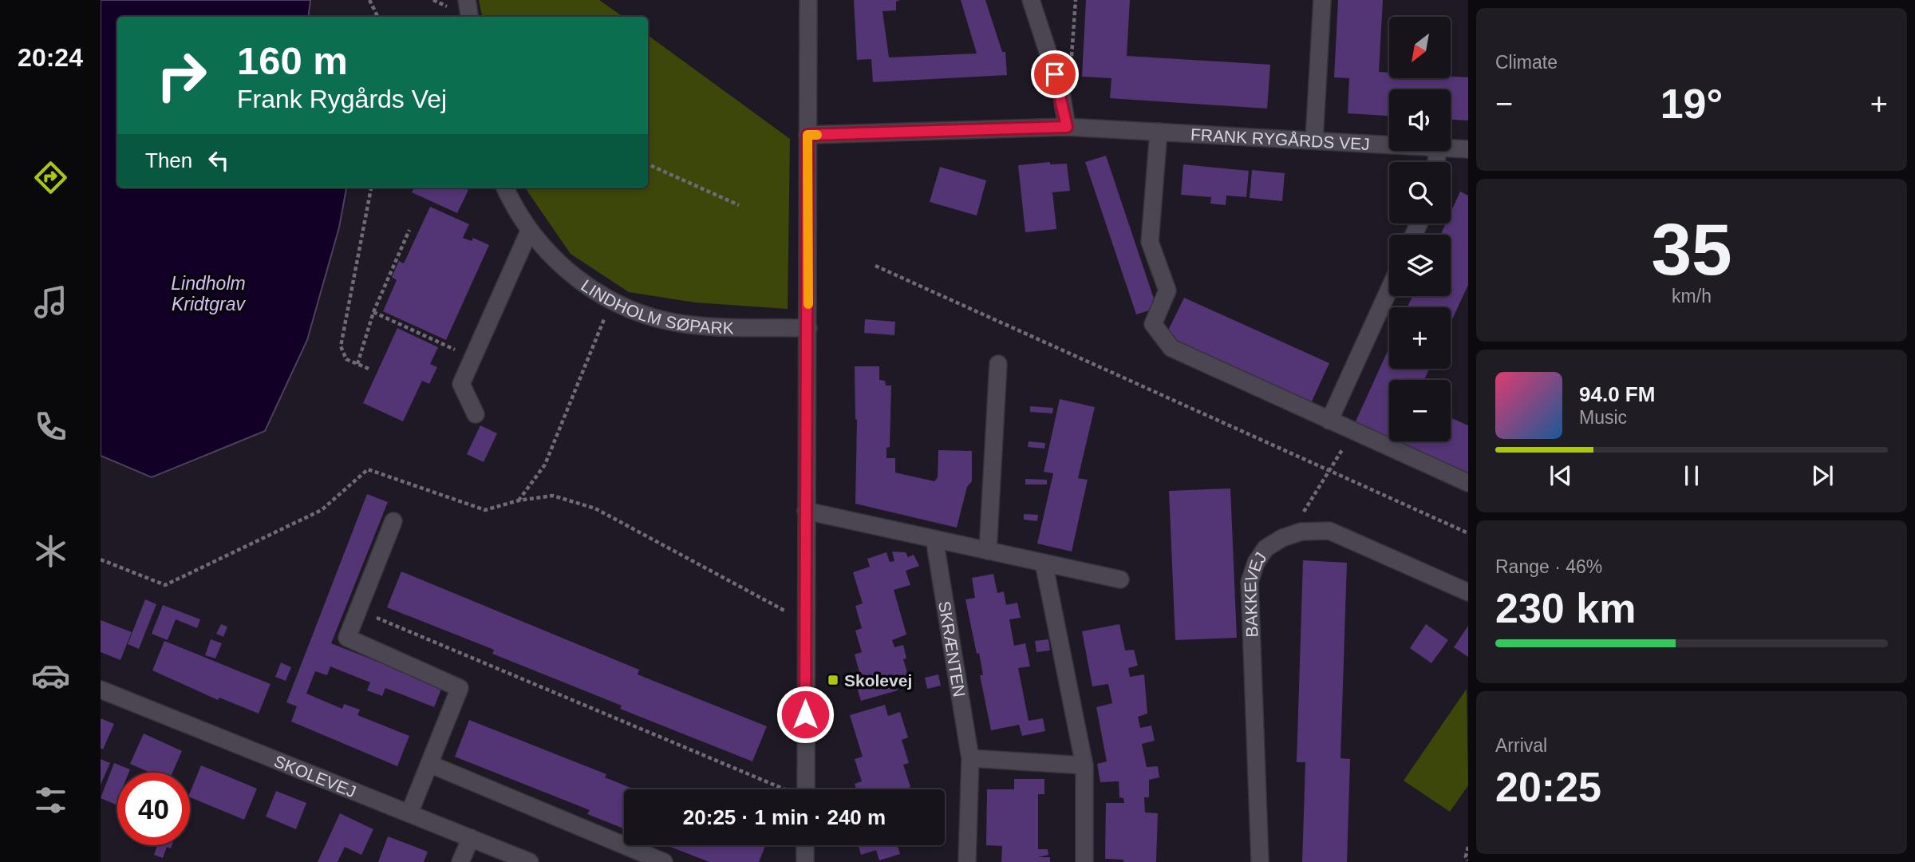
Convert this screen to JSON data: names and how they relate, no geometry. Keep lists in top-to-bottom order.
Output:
{
  "streets": {
    "street": [
      "FRANK RYGÅRDS VEJ",
      "LINDHOLM SØPARK",
      "BAKKEVEJ",
      "SKRÆNTEN",
      "SKOLEVEJ"
    ]
  },
  "water": ["Lindholm Kridtgrav"],
  "places": {
    "transit": ["Skolevej"]
  },
  "north": "bottom left",
  "page": {
    "tabs": "20:24",
    "tile": [
      "Climate",
      ["35", "km/h"],
      ["Range · 46%", "230 km"],
      ["Arrival", "20:25"]
    ],
    "map_buttons": ["+", "−"],
    "turn": ["160 m", "Frank Rygårds Vej"],
    "heat": ["−", "19°", "+"],
    "then": "Then",
    "song": ["94.0 FM", "Music"],
    "limit": "40",
    "trip": "20:25 · 1 min · 240 m"
  }
}
